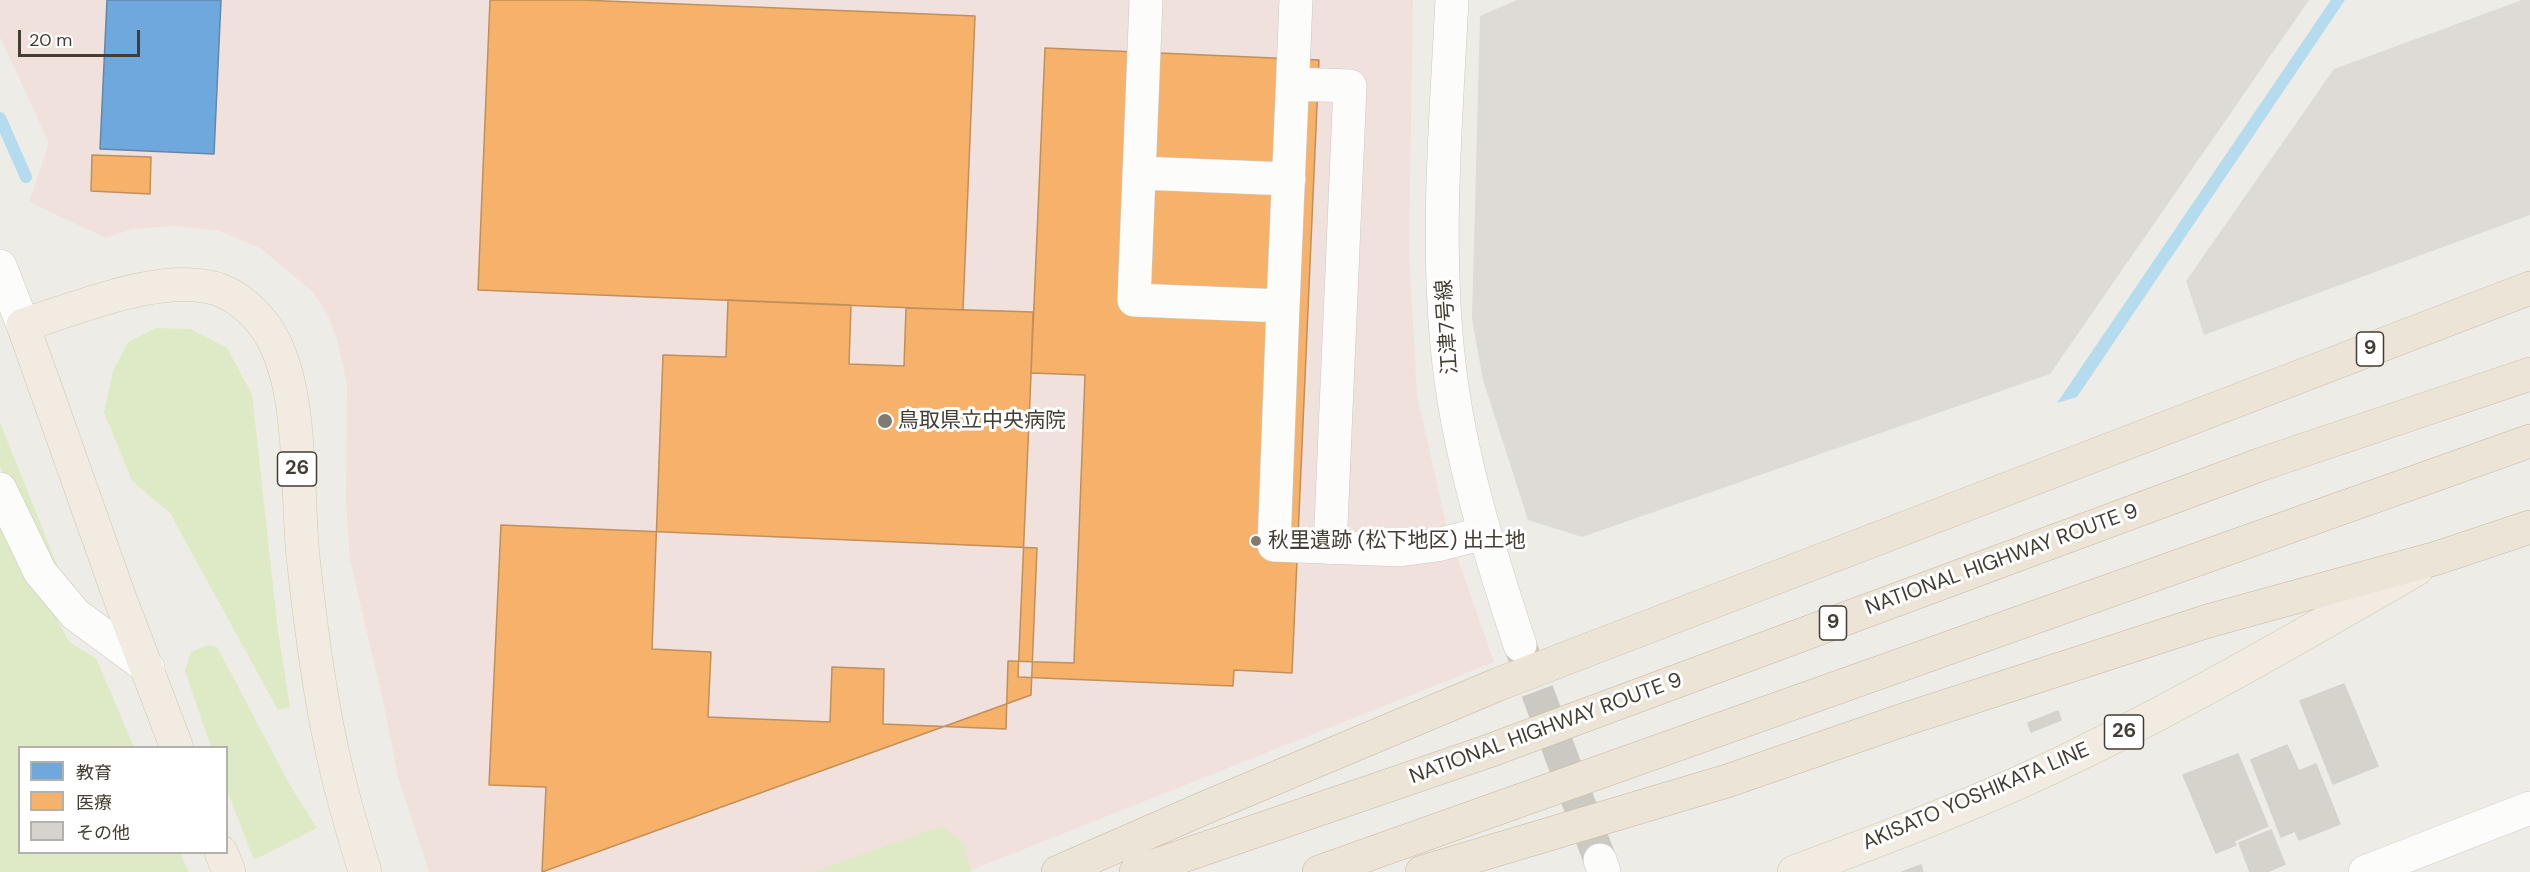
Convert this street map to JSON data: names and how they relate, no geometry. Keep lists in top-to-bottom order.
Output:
{
  "streets": {
    "highway": ["9", "NATIONAL HIGHWAY ROUTE 9"],
    "main road": ["26", "AKISATO YOSHIKATA LINE"],
    "street": ["江津7号線"]
  },
  "places": ["鳥取県立中央病院", "秋里遺跡 (松下地区) 出土地"],
  "legend": ["教育", "医療", "その他"],
  "scale_bar": "20 m"
}
